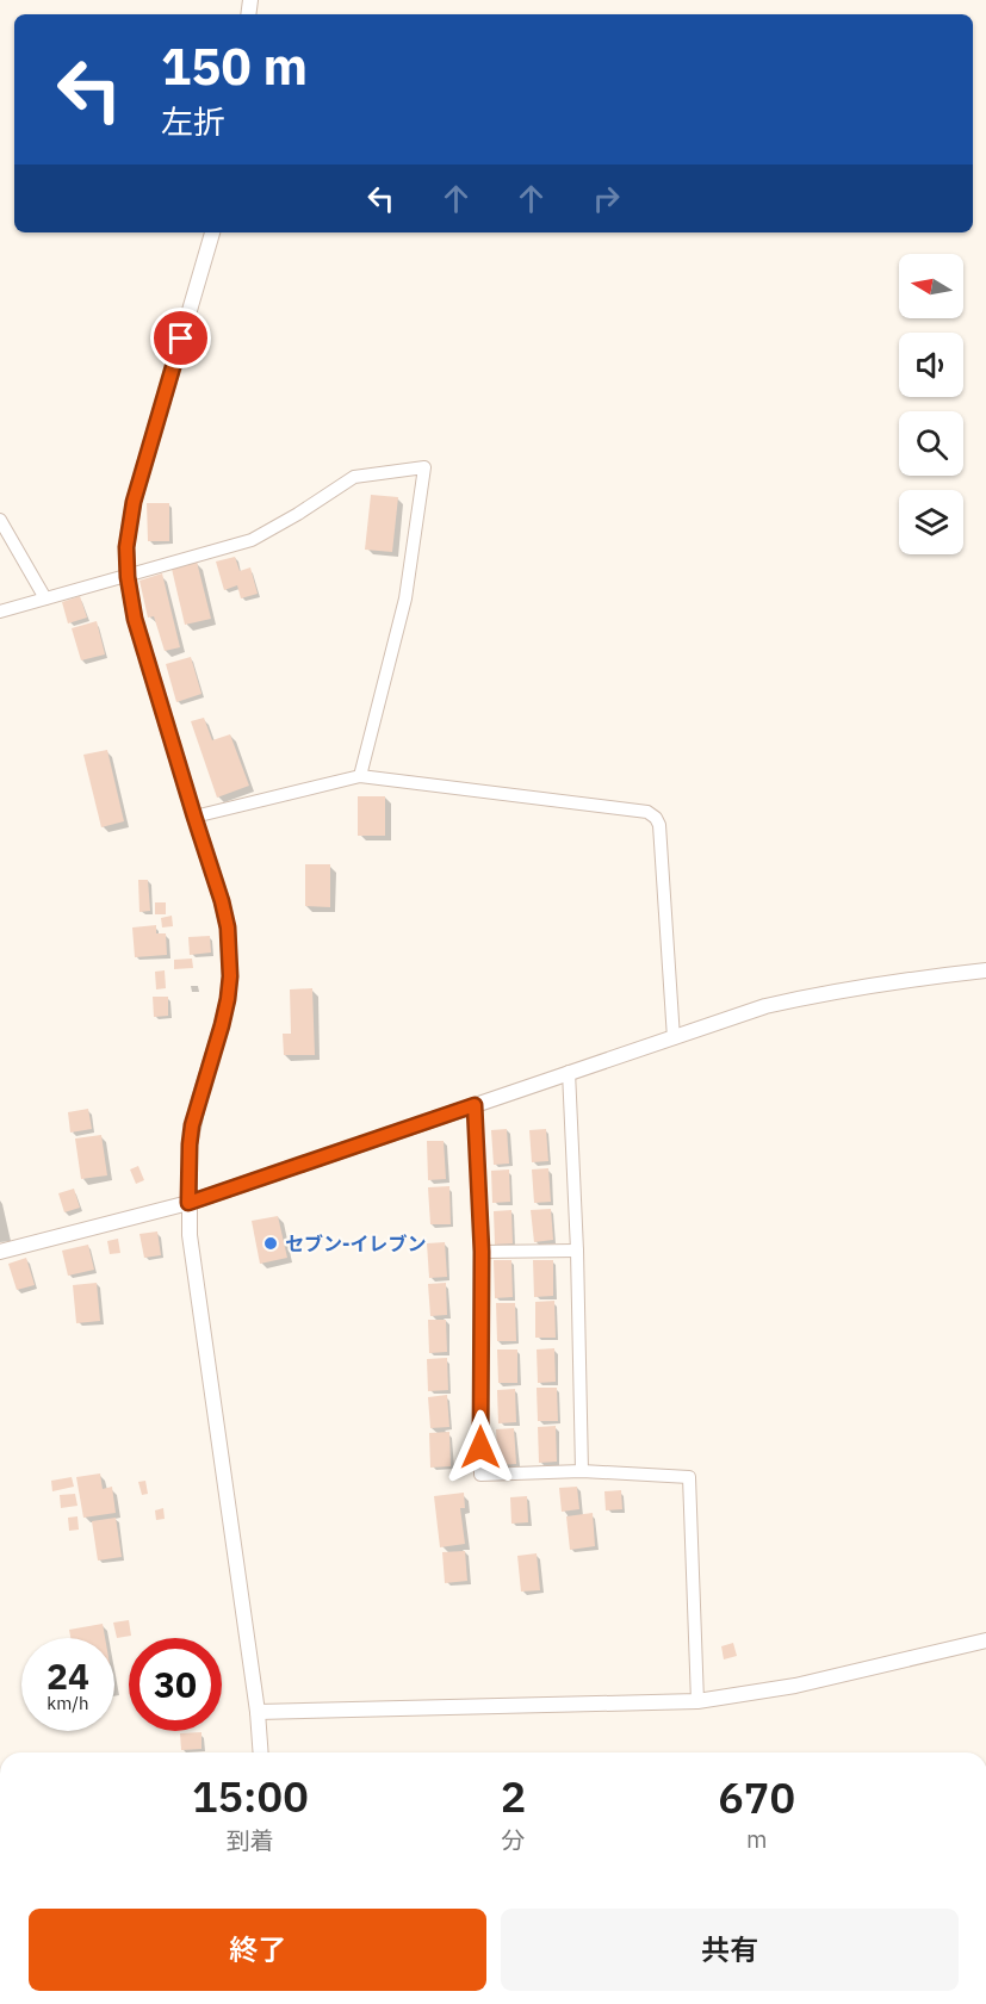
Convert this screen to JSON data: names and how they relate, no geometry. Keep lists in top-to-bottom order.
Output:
{
  "places": ["セブン-イレブン"],
  "north": "left",
  "page": {
    "turn": ["150 m", "左折"],
    "speed": "24 km/h",
    "limit": "30",
    "eta": [
      "15:00",
      "到着",
      "2",
      "分",
      "670",
      "m"
    ],
    "buttons": ["終了", "共有"]
  }
}
